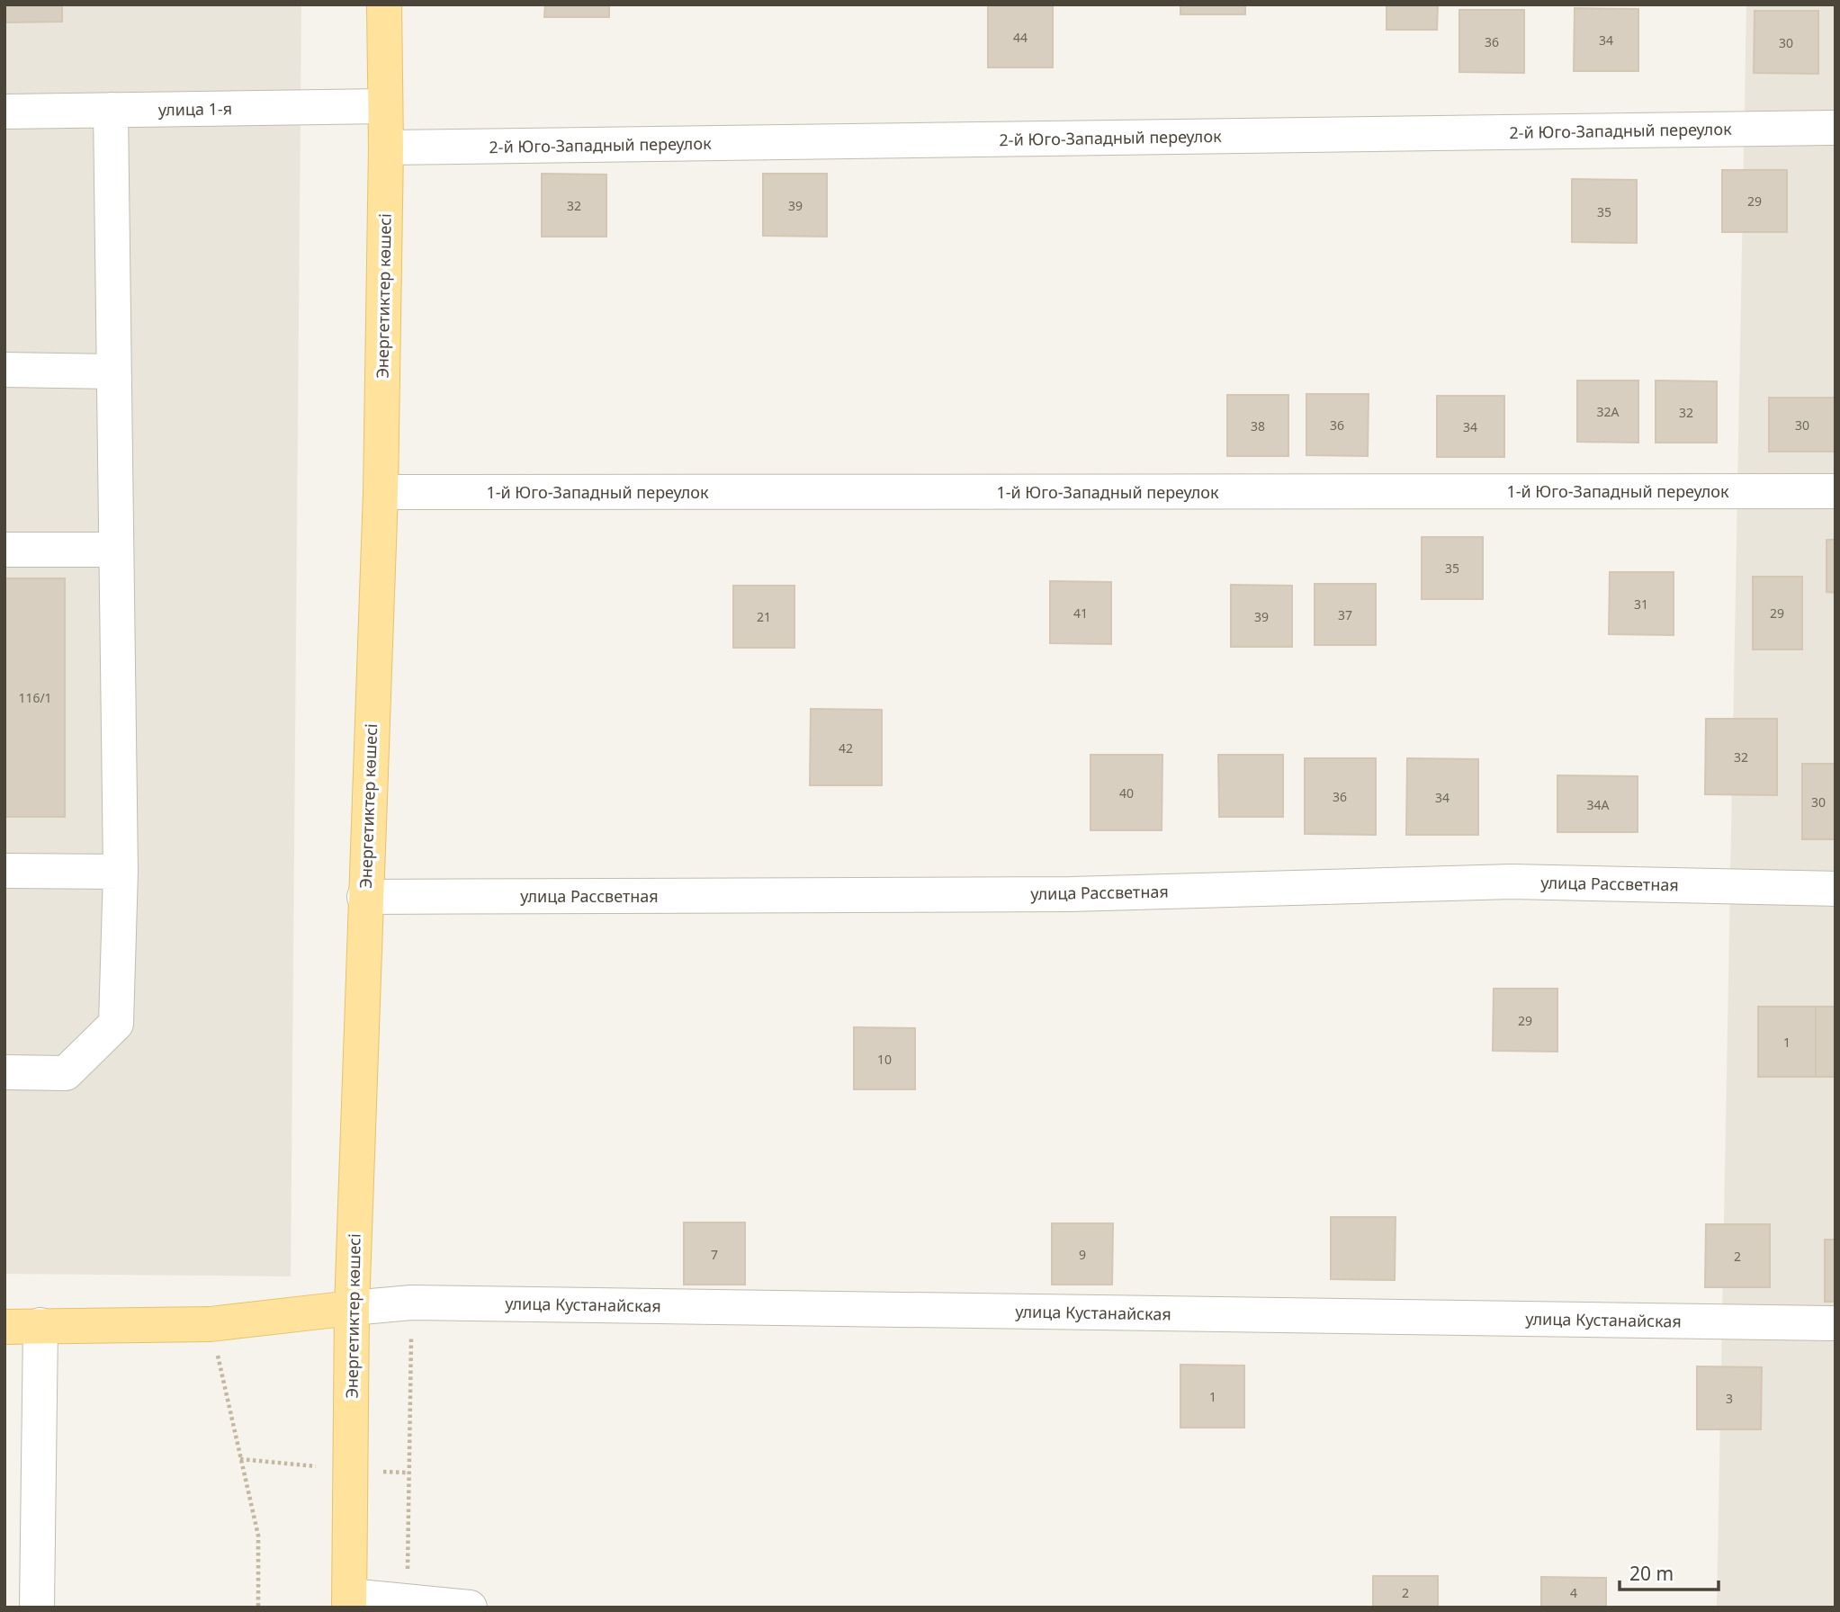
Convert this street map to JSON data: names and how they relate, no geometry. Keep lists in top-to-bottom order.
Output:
{
  "streets": {
    "main road": ["Энергетиктер көшесі"],
    "street": [
      "улица 1-я",
      "2-й Юго-Западный переулок",
      "1-й Юго-Западный переулок",
      "улица Рассветная",
      "улица Кустанайская"
    ]
  },
  "crossings": [
    ["улица 1-я", "Энергетиктер көшесі"],
    ["2-й Юго-Западный переулок", "Энергетиктер көшесі"],
    ["Энергетиктер көшесі", "1-й Юго-Западный переулок"],
    ["Энергетиктер көшесі", "улица Рассветная"],
    ["Энергетиктер көшесі", "улица Кустанайская"]
  ],
  "house_numbers": [
    "44",
    "34",
    "36",
    "30",
    "29",
    "32",
    "39",
    "35",
    "32А",
    "32",
    "36",
    "30",
    "38",
    "34",
    "35",
    "31",
    "41",
    "29",
    "37",
    "21",
    "39",
    "116/1",
    "42",
    "32",
    "40",
    "36",
    "34",
    "30",
    "34А",
    "29",
    "1",
    "10",
    "7",
    "9",
    "2",
    "1",
    "3",
    "2",
    "4"
  ],
  "scale_bar": "20 m"
}
